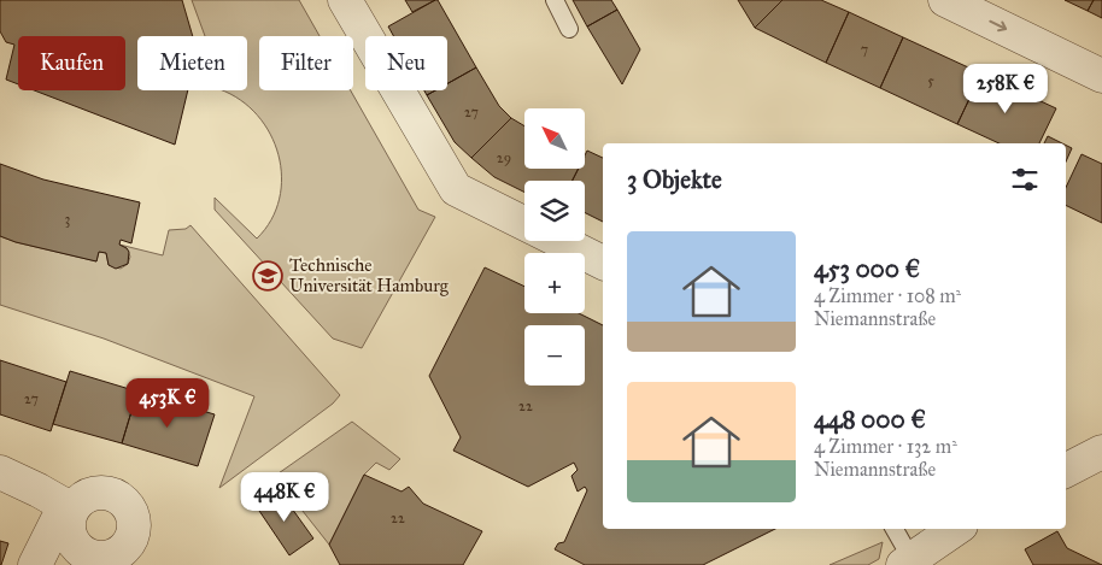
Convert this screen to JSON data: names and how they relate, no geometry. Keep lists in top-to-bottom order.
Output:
{
  "places": {
    "school or university": ["Technische Universität Hamburg"]
  },
  "house_numbers": [
    "7",
    "5",
    "27",
    "29",
    "3",
    "27",
    "22",
    "22"
  ],
  "north": "top left",
  "page": {
    "chip": [
      "Kaufen",
      "Mieten",
      "Filter",
      "Neu"
    ],
    "price": ["258K €", "453K €", "448K €"],
    "map_buttons": ["+", "−"],
    "heading": "3 Objekte",
    "list": [
      {
        "name": "453 000 €",
        "note": "4 Zimmer · 108 m² · Niemannstraße"
      },
      {
        "name": "448 000 €",
        "note": "4 Zimmer · 132 m² · Niemannstraße"
      }
    ]
  }
}
